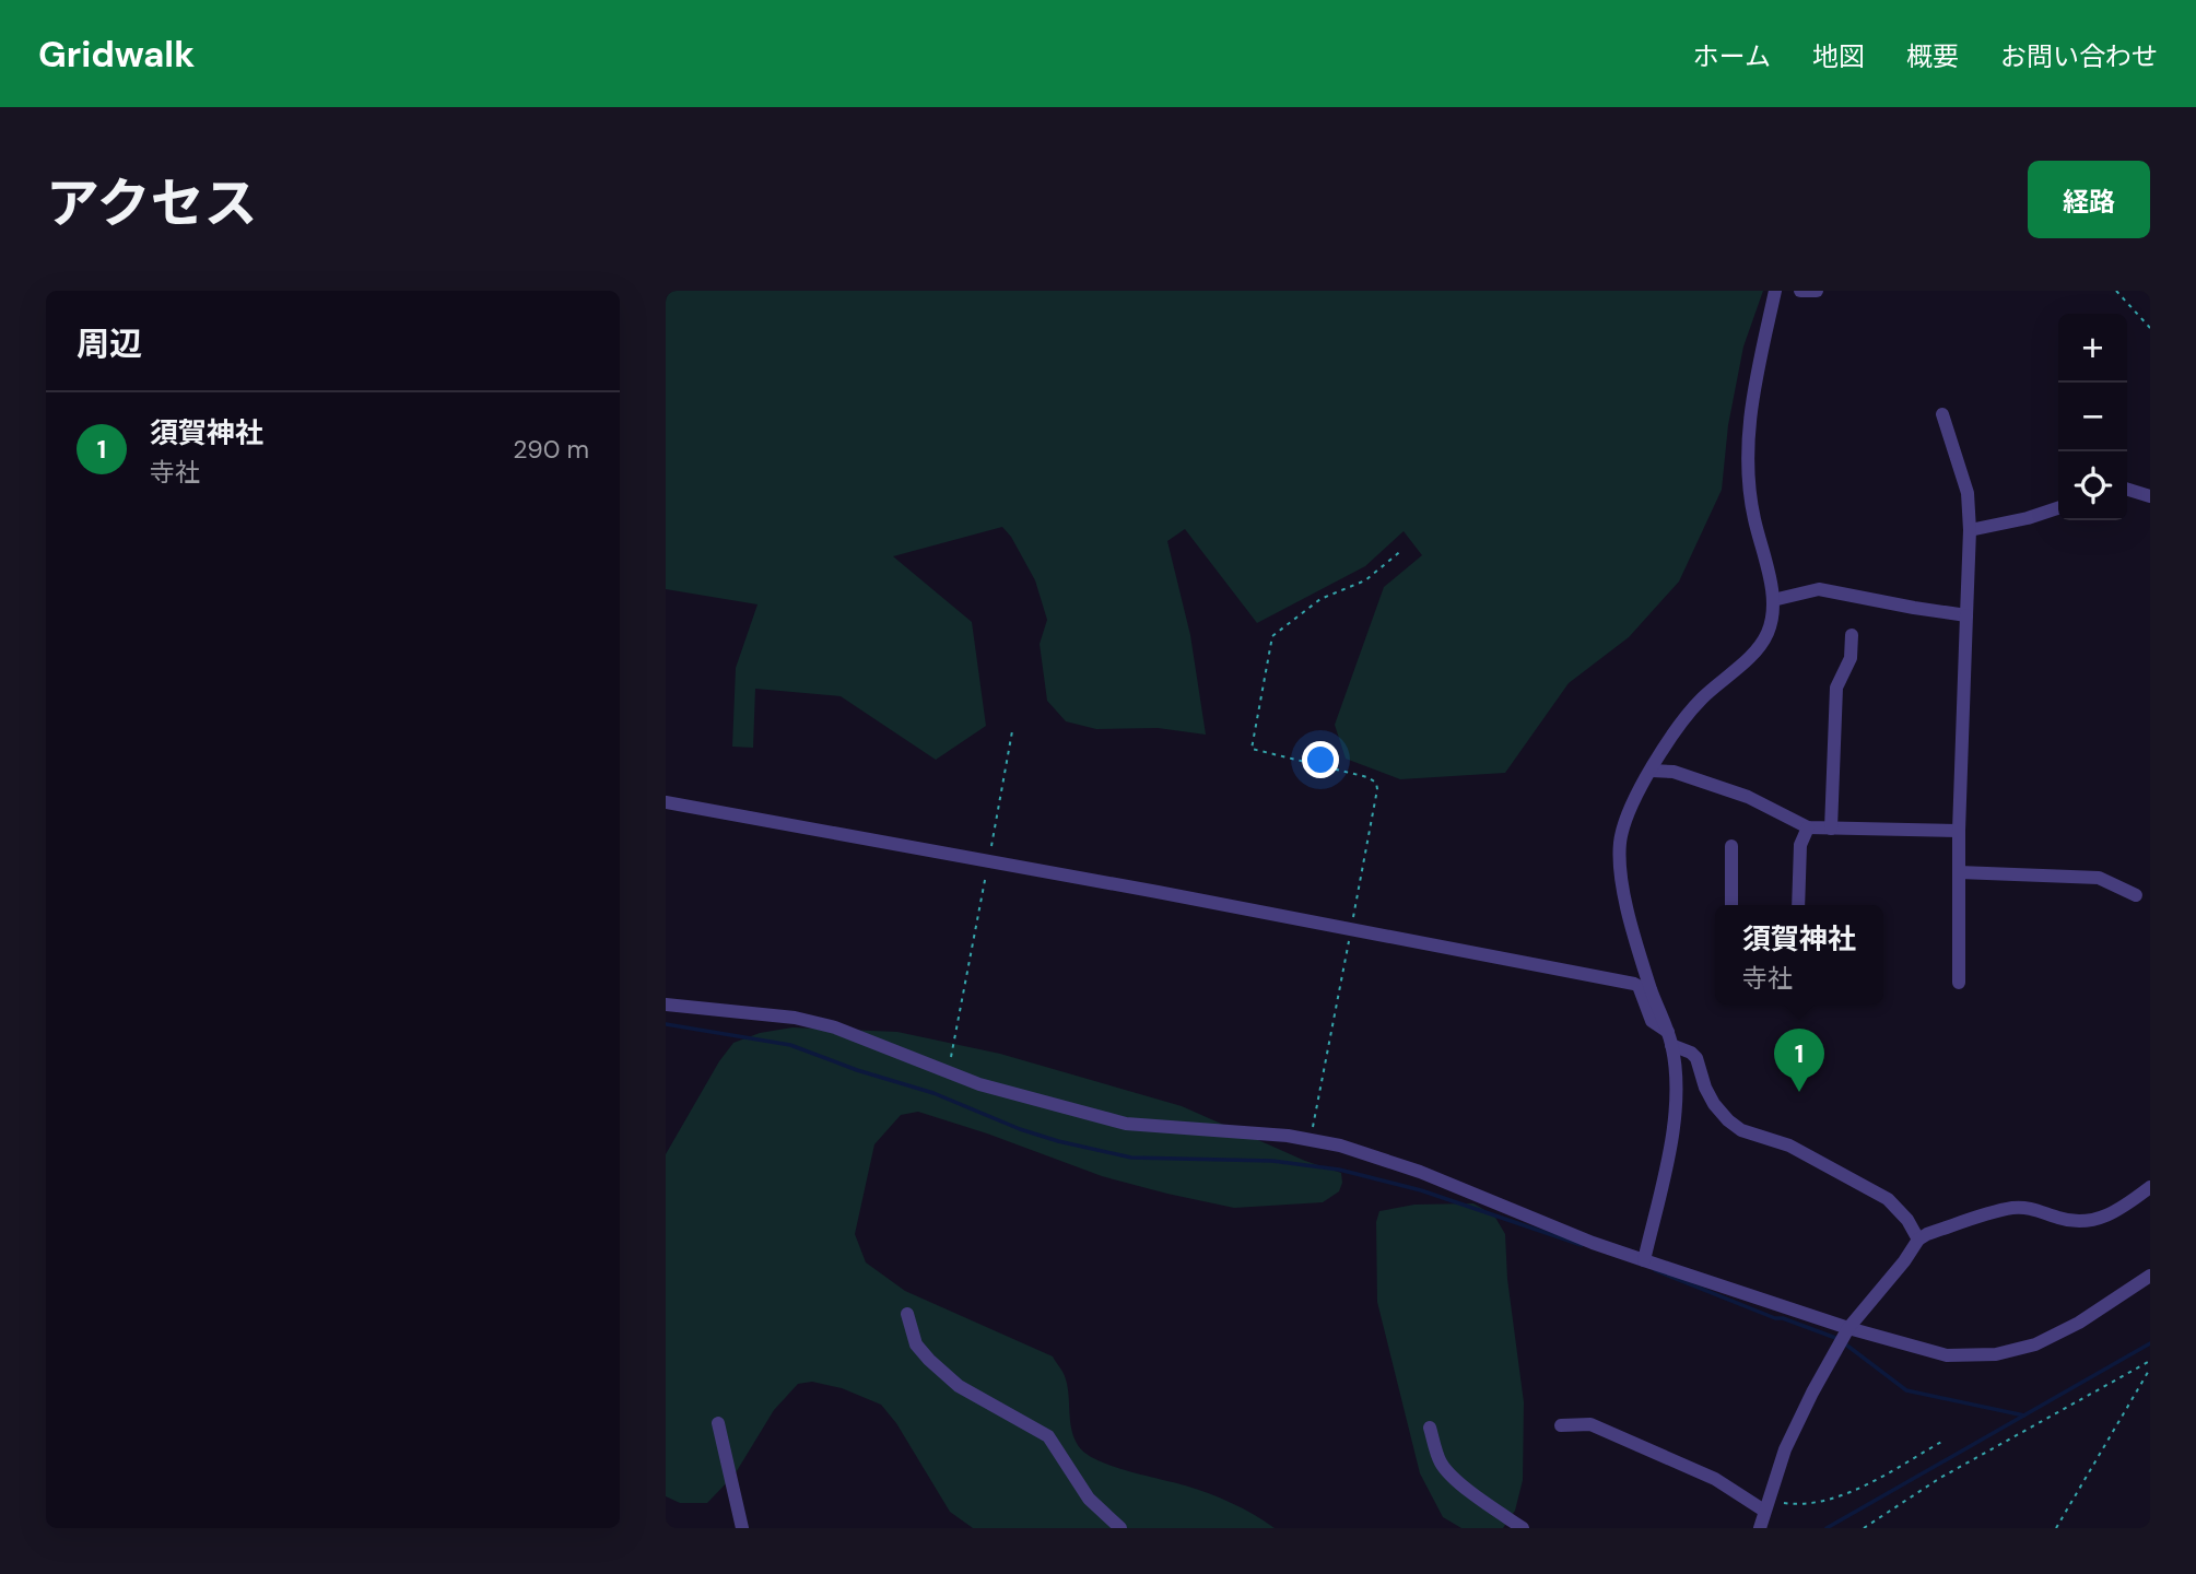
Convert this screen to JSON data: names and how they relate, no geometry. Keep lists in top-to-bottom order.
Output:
{
  "page": {
    "header": "Gridwalk",
    "nav": [
      "ホーム",
      "地図",
      "概要",
      "お問い合わせ"
    ],
    "title": "アクセス",
    "buttons": "経路",
    "heading": "周辺",
    "map_buttons": ["+", "−"],
    "list": [
      {
        "mark": "1",
        "name": "須賀神社",
        "note": "寺社",
        "value": "290 m"
      }
    ],
    "popup": ["須賀神社", "寺社"],
    "pins": "1"
  }
}
